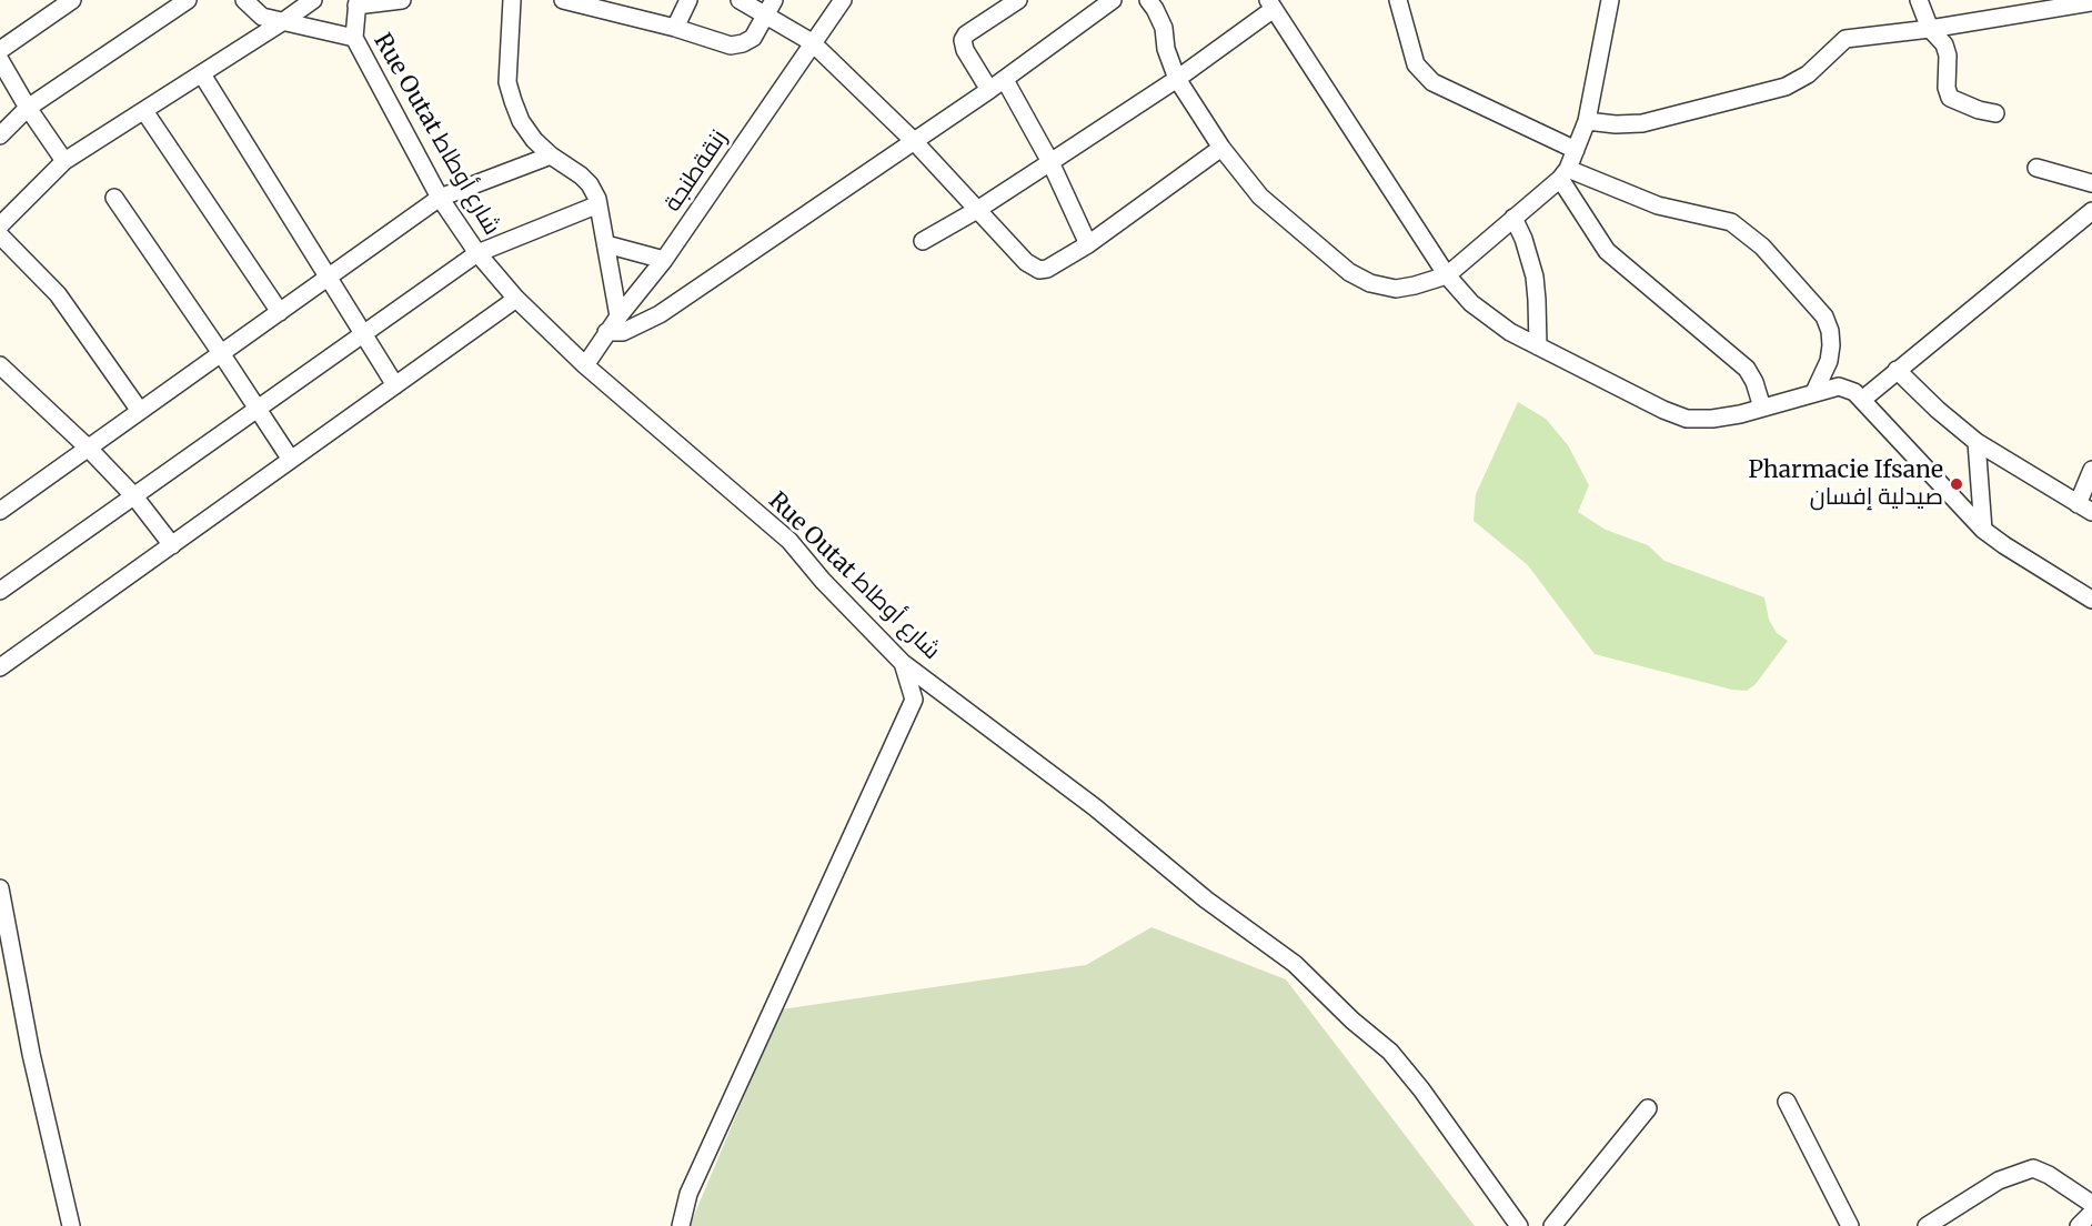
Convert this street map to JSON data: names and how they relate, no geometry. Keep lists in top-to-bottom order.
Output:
{
  "streets": {
    "street": ["Rue Outat شارع أوطاط", "زنقةطنجة"]
  },
  "crossings": [
    ["Rue Outat شارع أوطاط", "زنقةطنجة"]
  ],
  "places": ["Pharmacie Ifsane صيدلية إفسان"]
}
